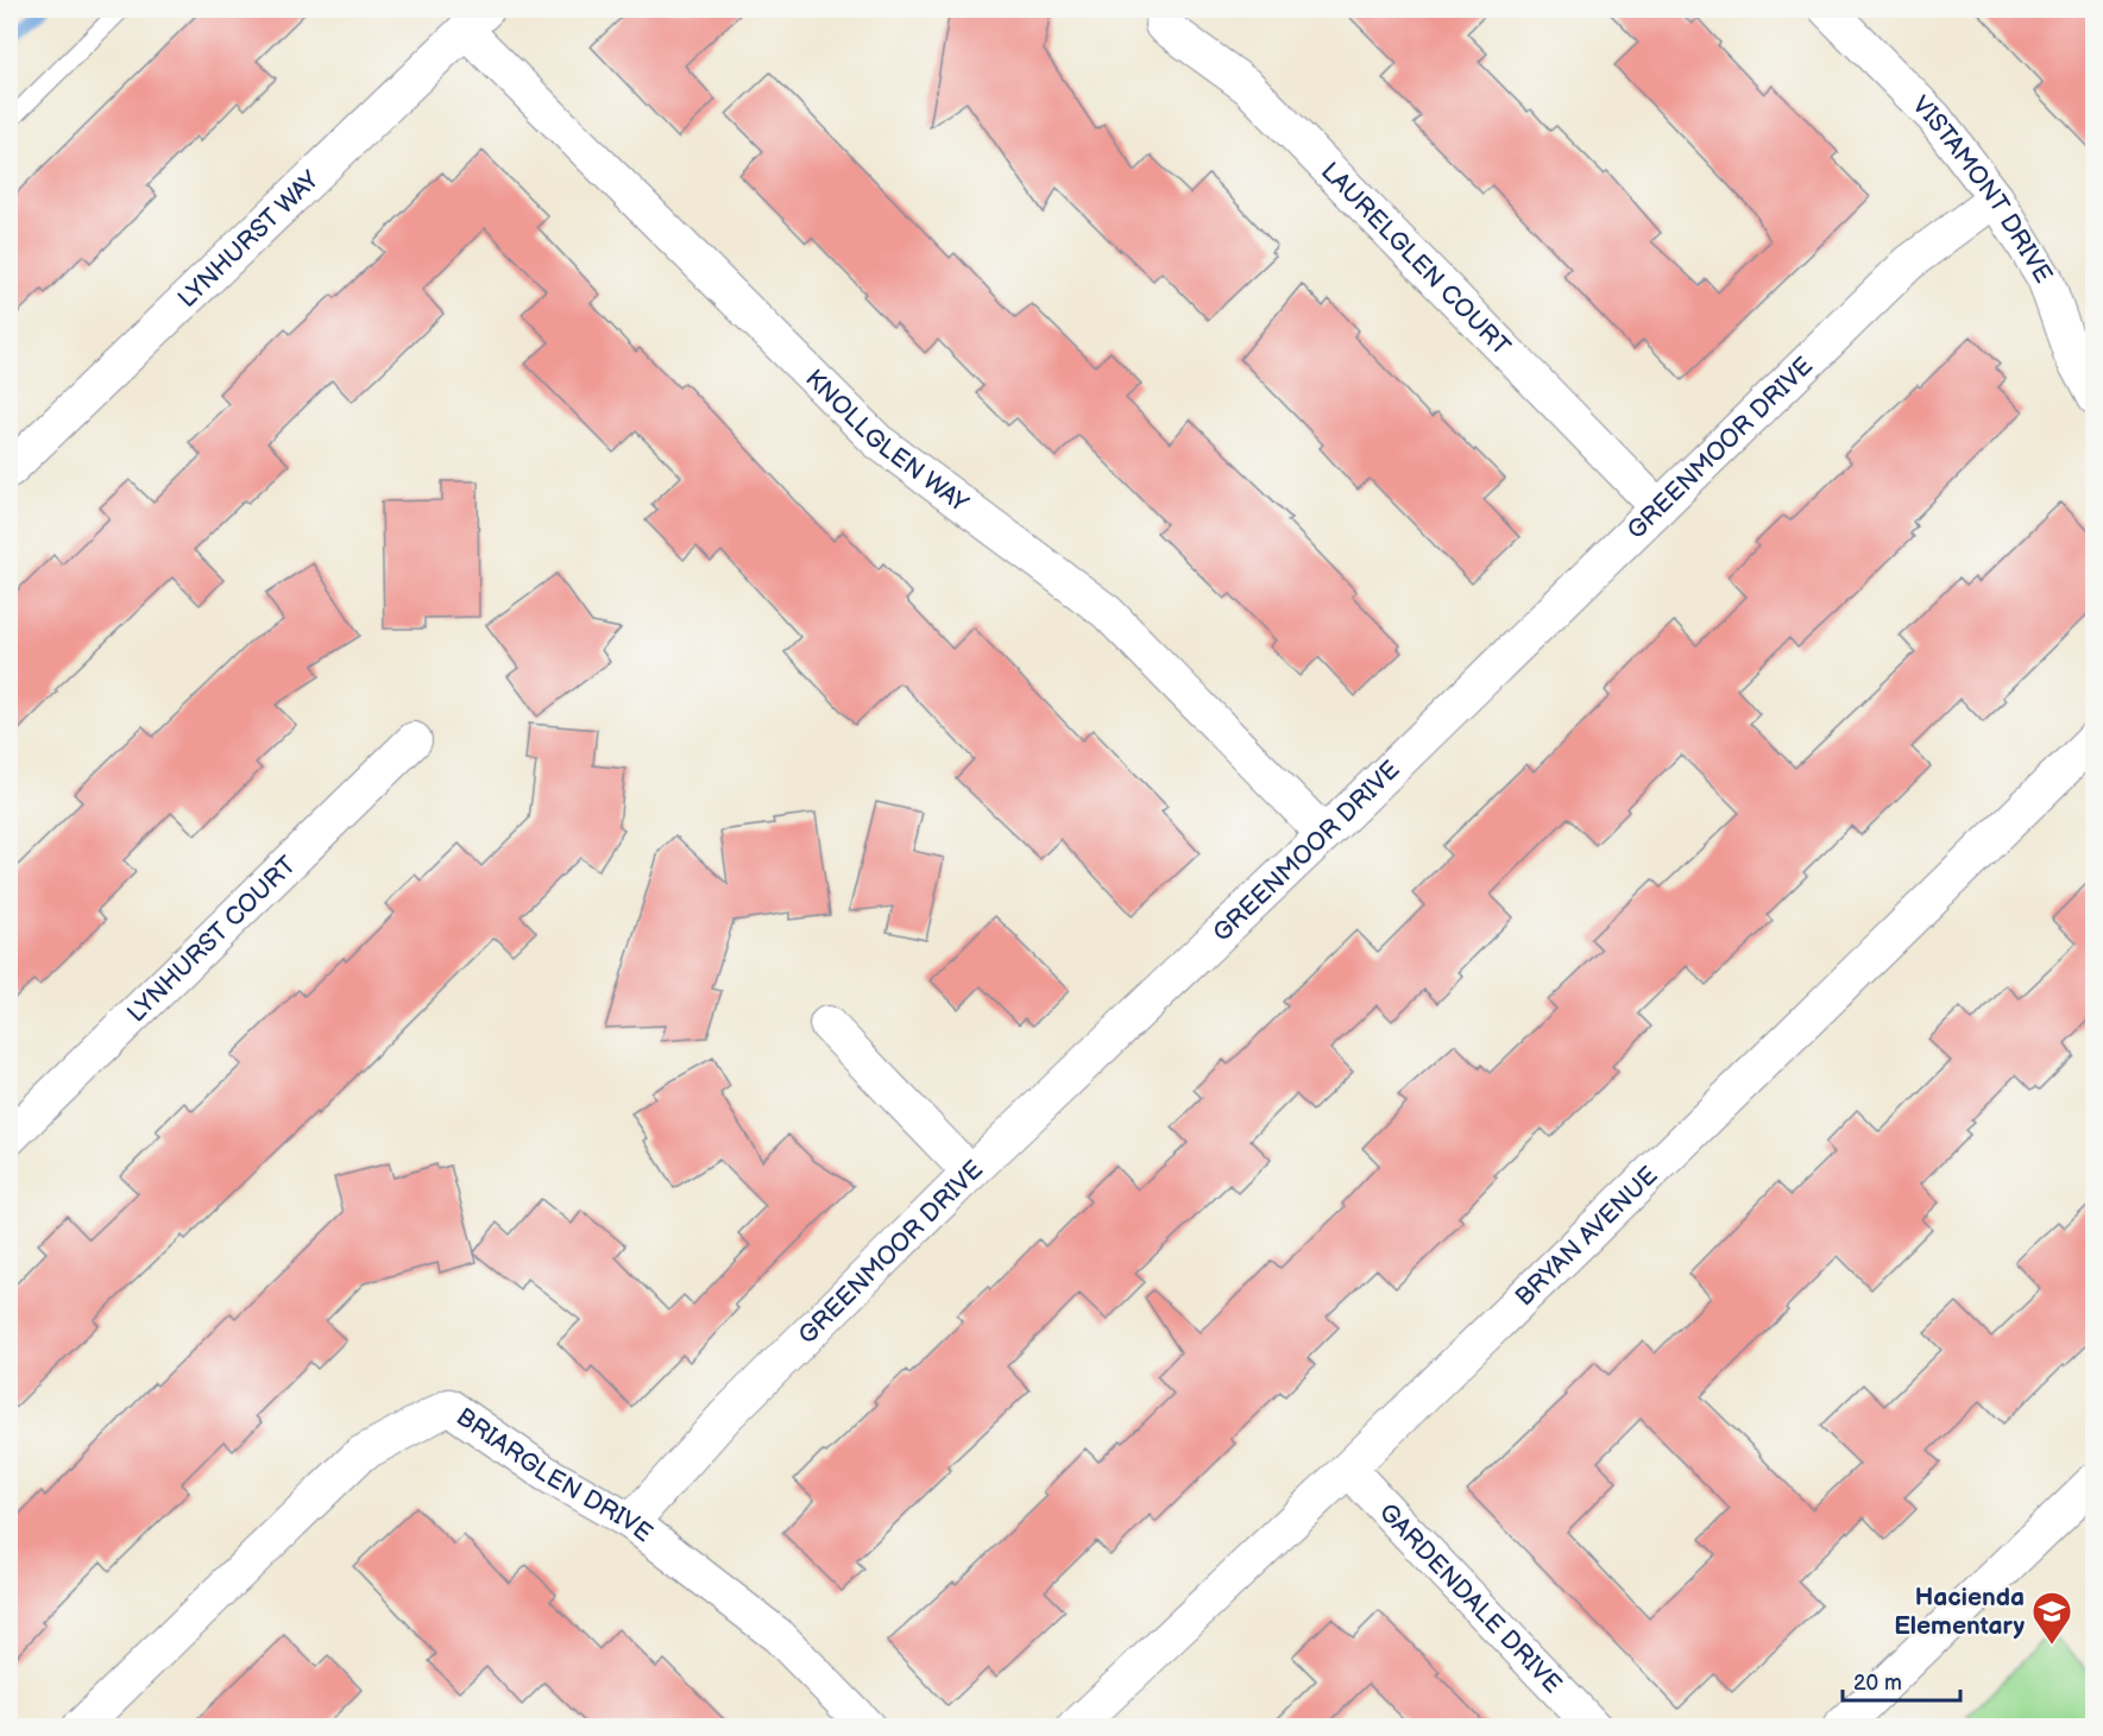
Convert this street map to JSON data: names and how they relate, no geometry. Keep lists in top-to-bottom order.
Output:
{
  "streets": {
    "street": [
      "VISTAMONT DRIVE",
      "LYNHURST WAY",
      "LAURELGLEN COURT",
      "KNOLLGLEN WAY",
      "GREENMOOR DRIVE",
      "LYNHURST COURT",
      "BRYAN AVENUE",
      "BRIARGLEN DRIVE",
      "GARDENDALE DRIVE"
    ]
  },
  "crossings": [
    ["VISTAMONT DRIVE", "GREENMOOR DRIVE"],
    ["LYNHURST WAY", "KNOLLGLEN WAY"],
    ["LAURELGLEN COURT", "GREENMOOR DRIVE"],
    ["KNOLLGLEN WAY", "GREENMOOR DRIVE"],
    ["GREENMOOR DRIVE", "BRIARGLEN DRIVE"],
    ["BRYAN AVENUE", "GARDENDALE DRIVE"]
  ],
  "places": {
    "school or university": ["Hacienda Elementary"]
  },
  "scale_bar": "20 m"
}
